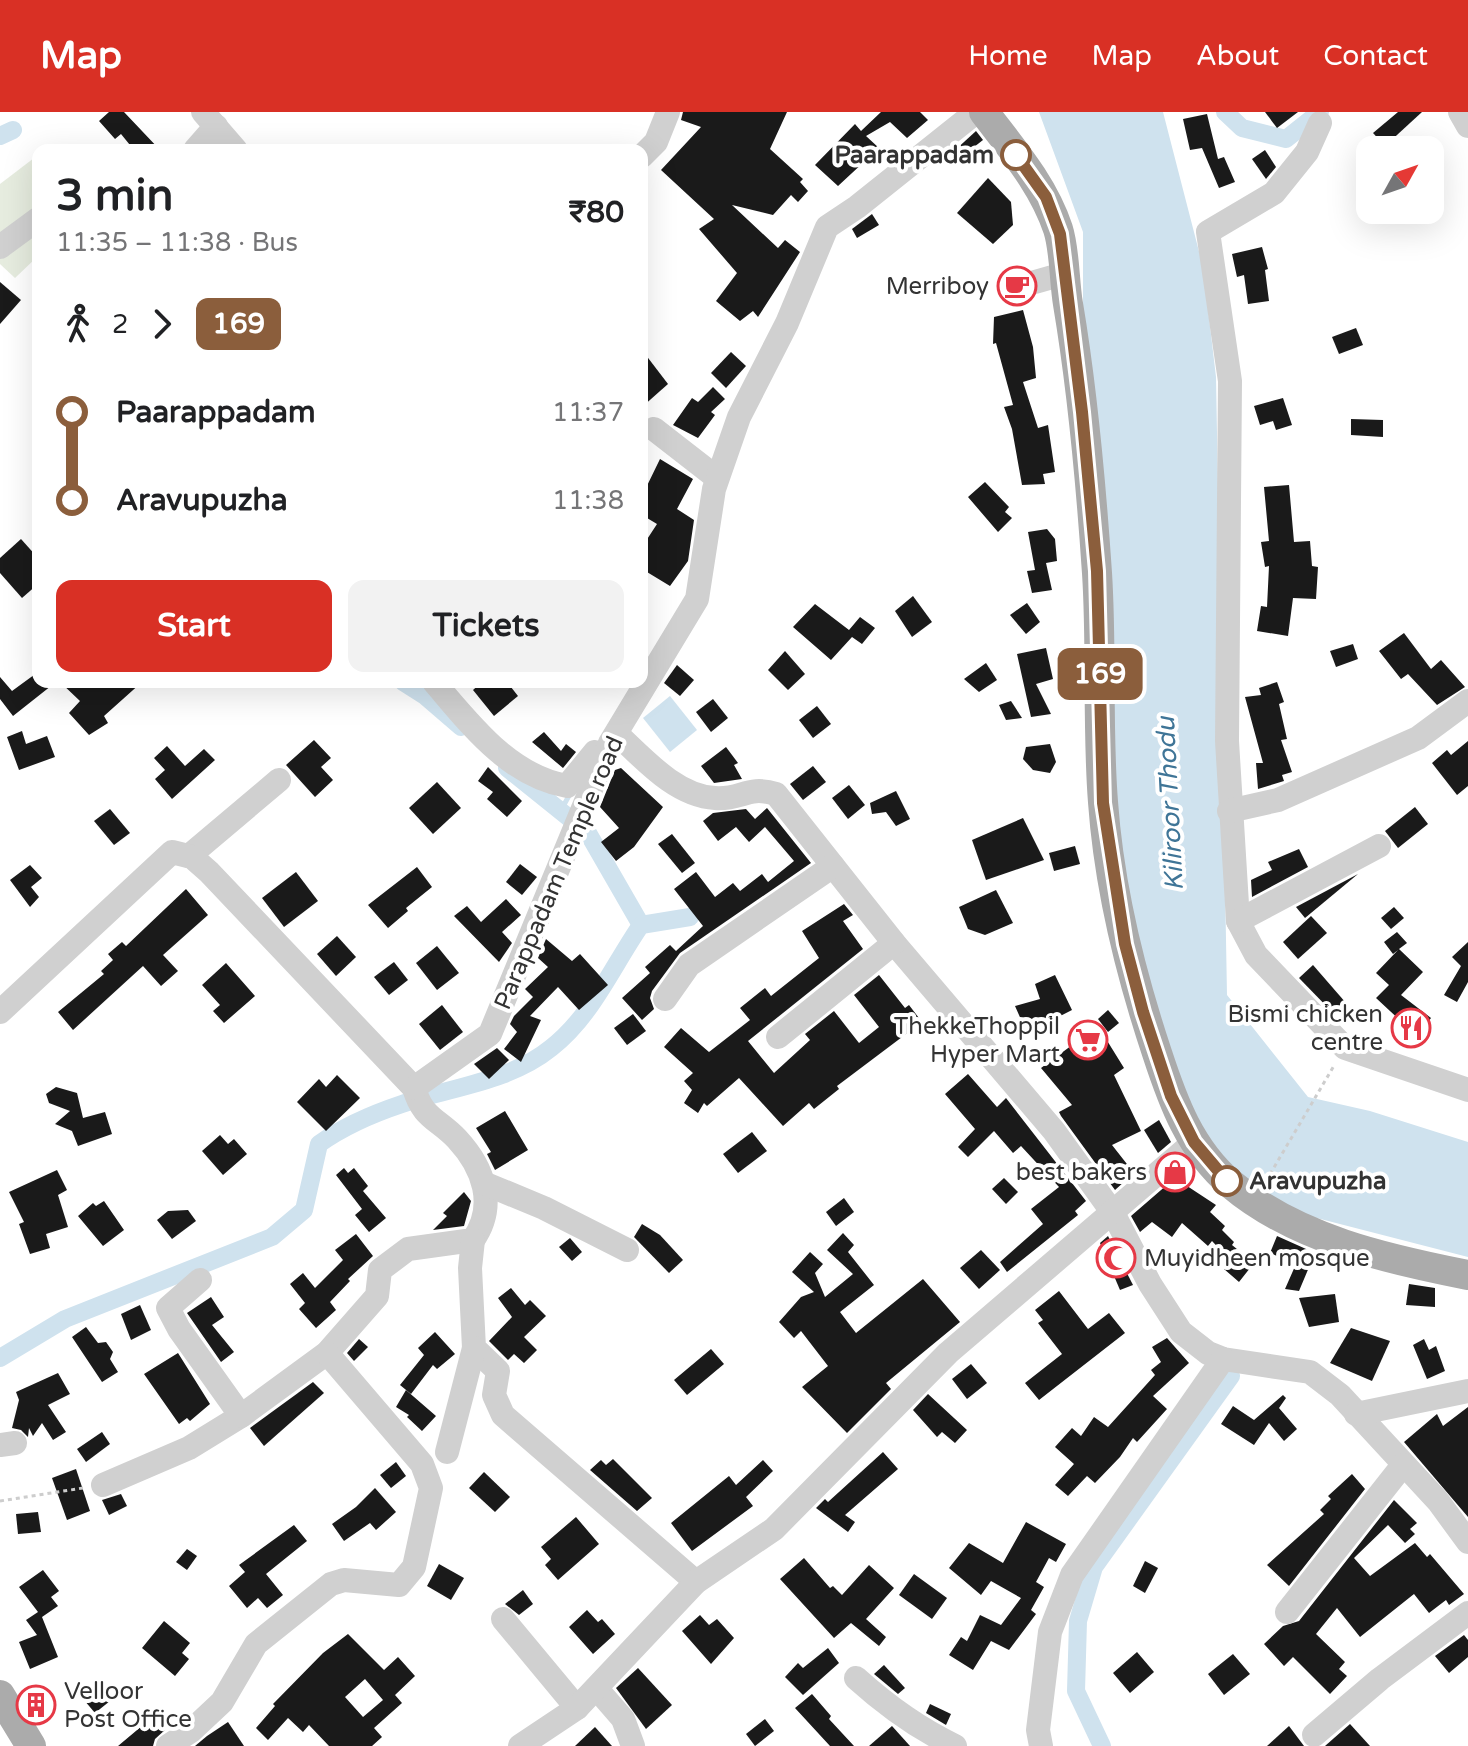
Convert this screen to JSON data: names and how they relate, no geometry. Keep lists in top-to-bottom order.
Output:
{
  "streets": {
    "street": ["Parappadam Temple road"]
  },
  "water": ["Kiliroor Thodu"],
  "places": {
    "other": ["Paarappadam", "Aravupuzha"],
    "cafe": ["Merriboy"],
    "restaurant": ["Bismi chicken centre"],
    "supermarket": ["ThekkeThoppil Hyper Mart"],
    "shop": ["best bakers"],
    "mosque": ["Muyidheen mosque"],
    "building": ["Velloor Post Office"]
  },
  "lines": ["bus line 169"],
  "north": "top right",
  "page": {
    "header": "Map",
    "nav": [
      "Home",
      "Map",
      "About",
      "Contact"
    ],
    "on_map": "169",
    "heading": ["3 min", "11:35 – 11:38 · Bus", "₹80"],
    "legs": ["2", "169"],
    "list": [
      {
        "name": "Paarappadam",
        "value": "11:37"
      },
      {
        "name": "Aravupuzha",
        "value": "11:38"
      }
    ],
    "buttons": ["Start", "Tickets"]
  }
}
